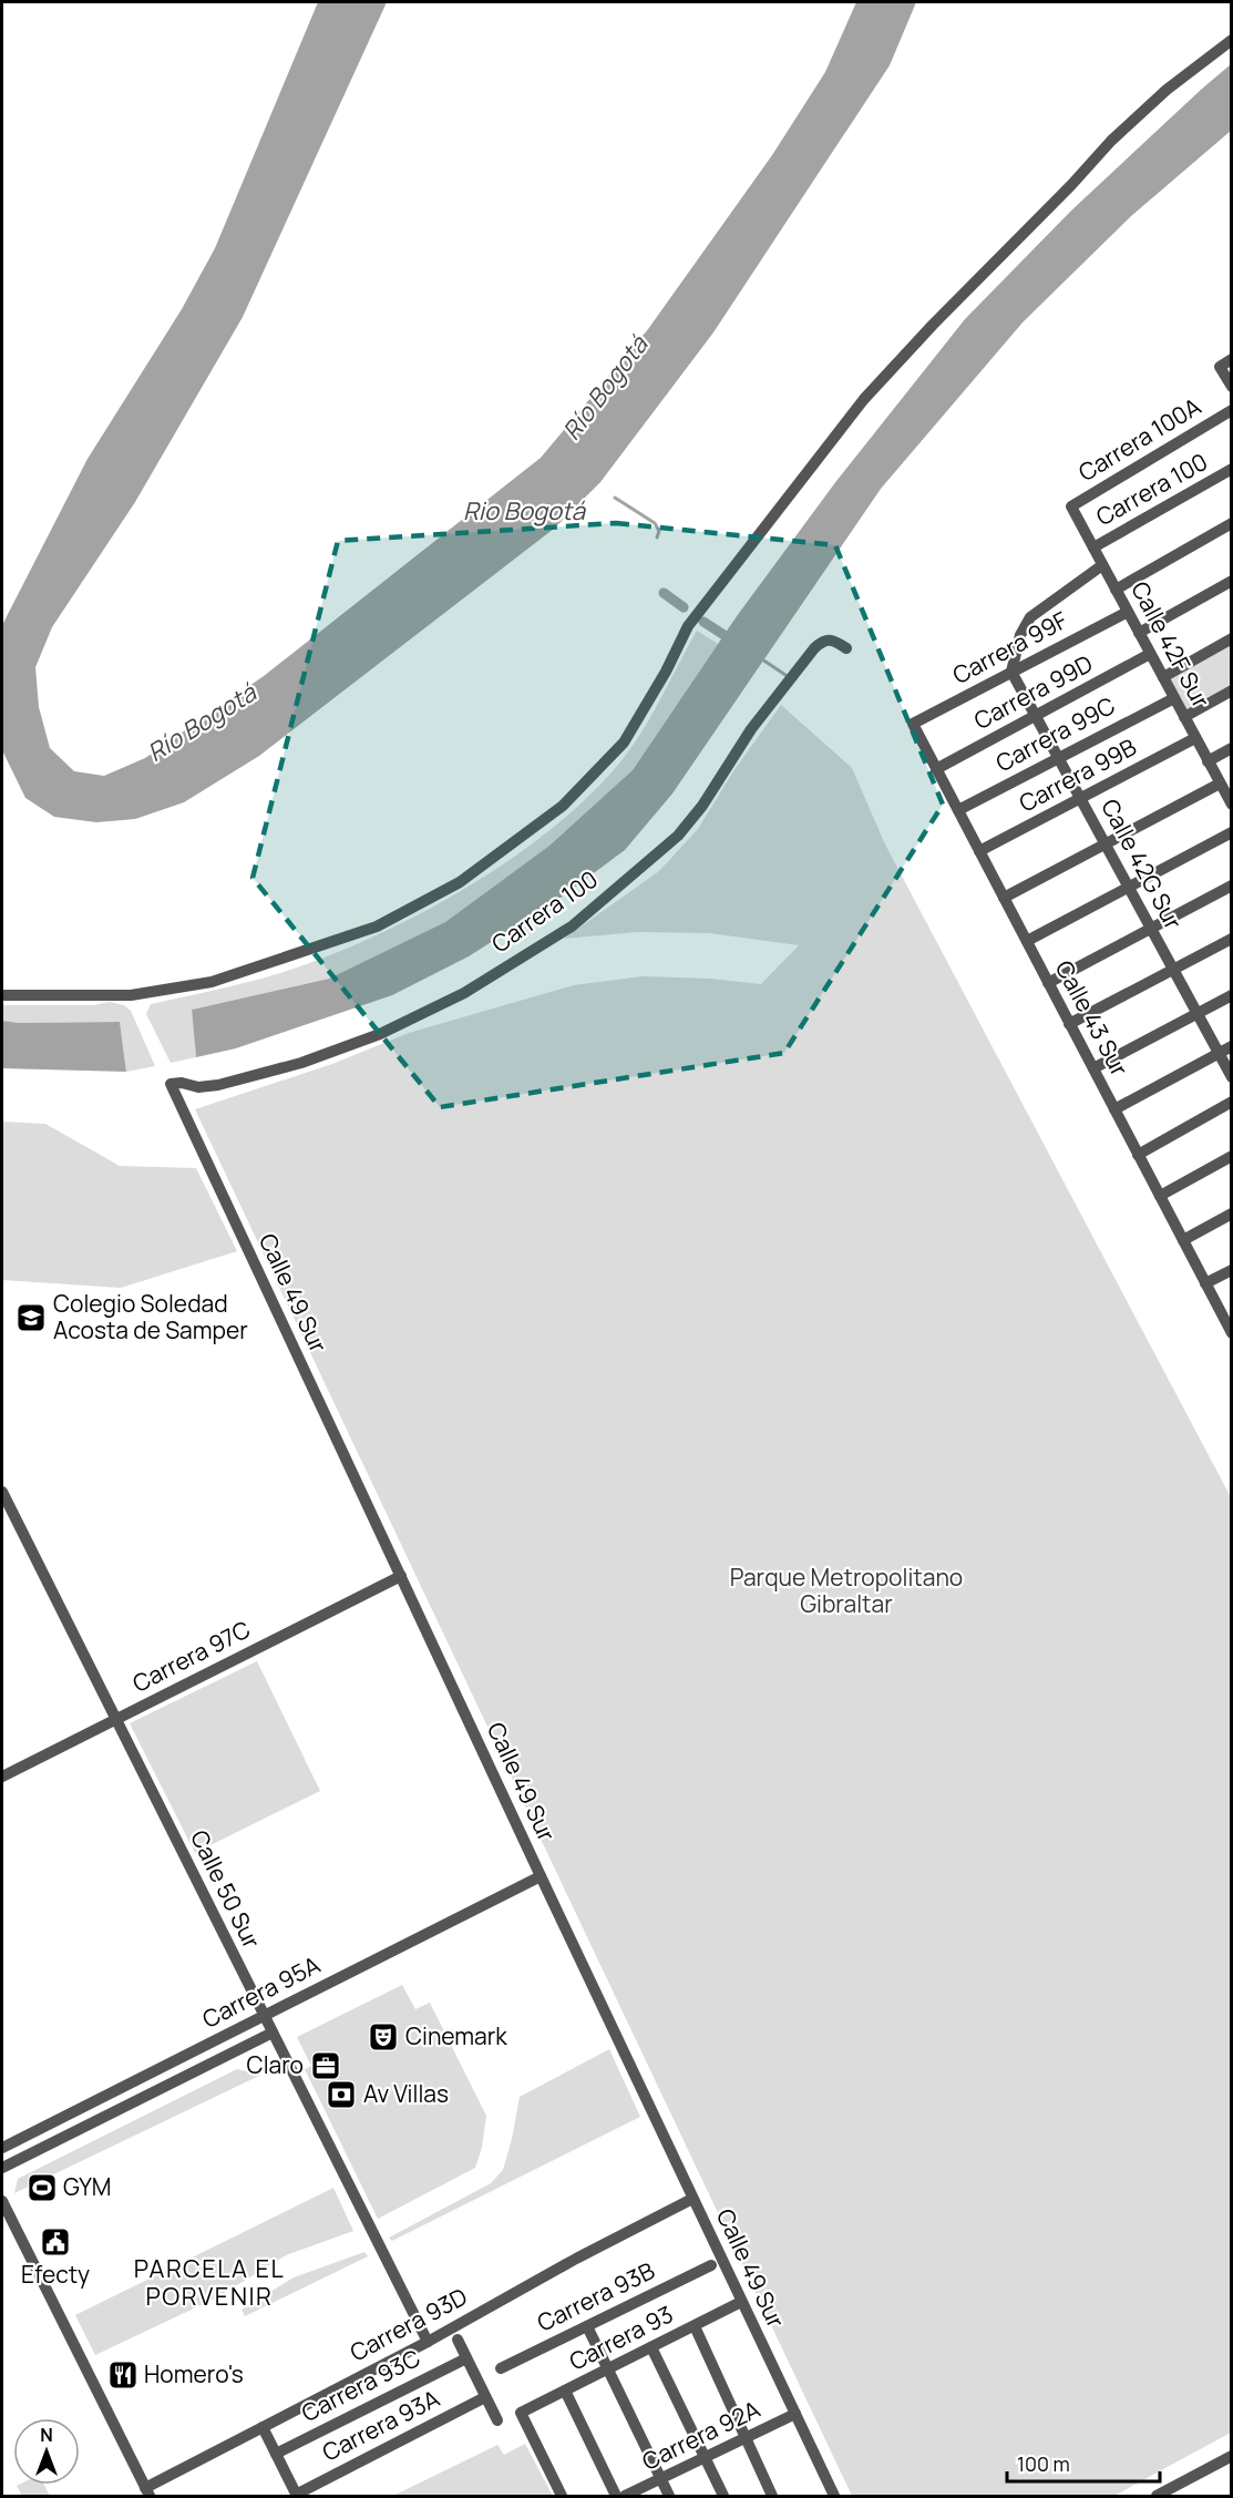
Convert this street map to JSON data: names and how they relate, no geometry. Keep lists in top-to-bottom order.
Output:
{
  "streets": {
    "street": [
      "Carrera 100A",
      "Carrera 100",
      "Calle 42F Sur",
      "Carrera 99F",
      "Carrera 99D",
      "Carrera 99C",
      "Carrera 99B",
      "Calle 42G Sur",
      "Calle 43 Sur",
      "Calle 49 Sur",
      "Carrera 97C",
      "Calle 50 Sur",
      "Carrera 95A",
      "Carrera 93B",
      "Carrera 93D",
      "Carrera 93",
      "Carrera 93C",
      "Carrera 93A",
      "Carrera 92A"
    ]
  },
  "crossings": [
    ["Carrera 100A", "Calle 42F Sur"],
    ["Carrera 100", "Calle 42F Sur"],
    ["Carrera 100", "Calle 49 Sur"],
    ["Calle 42F Sur", "Carrera 99F"],
    ["Calle 42F Sur", "Carrera 99D"],
    ["Calle 42F Sur", "Carrera 99C"],
    ["Calle 42F Sur", "Carrera 99B"],
    ["Carrera 99F", "Calle 42G Sur"],
    ["Carrera 99F", "Calle 43 Sur"],
    ["Carrera 99D", "Calle 42G Sur"],
    ["Carrera 99D", "Calle 43 Sur"],
    ["Carrera 99C", "Calle 42G Sur"],
    ["Carrera 99C", "Calle 43 Sur"],
    ["Carrera 99B", "Calle 42G Sur"],
    ["Carrera 99B", "Calle 43 Sur"],
    ["Calle 49 Sur", "Carrera 97C"],
    ["Calle 49 Sur", "Carrera 95A"],
    ["Calle 49 Sur", "Carrera 93D"],
    ["Calle 49 Sur", "Carrera 93"],
    ["Calle 49 Sur", "Carrera 92A"],
    ["Carrera 97C", "Calle 50 Sur"],
    ["Calle 50 Sur", "Carrera 95A"],
    ["Calle 50 Sur", "Carrera 93D"]
  ],
  "districts": ["PARCELA EL PORVENIR"],
  "water": ["Río Bogotá", "Rio Bogotá"],
  "parks": ["Parque Metropolitano Gibraltar"],
  "places": {
    "school or university": ["Colegio Soledad Acosta de Samper"],
    "theatre": ["Cinemark"],
    "office": ["Claro"],
    "bank": ["Av Villas"],
    "sports": ["GYM"],
    "public building": ["Efecty"],
    "restaurant": ["Homero's"]
  },
  "scale_bar": "100 m",
  "north": "top"
}
